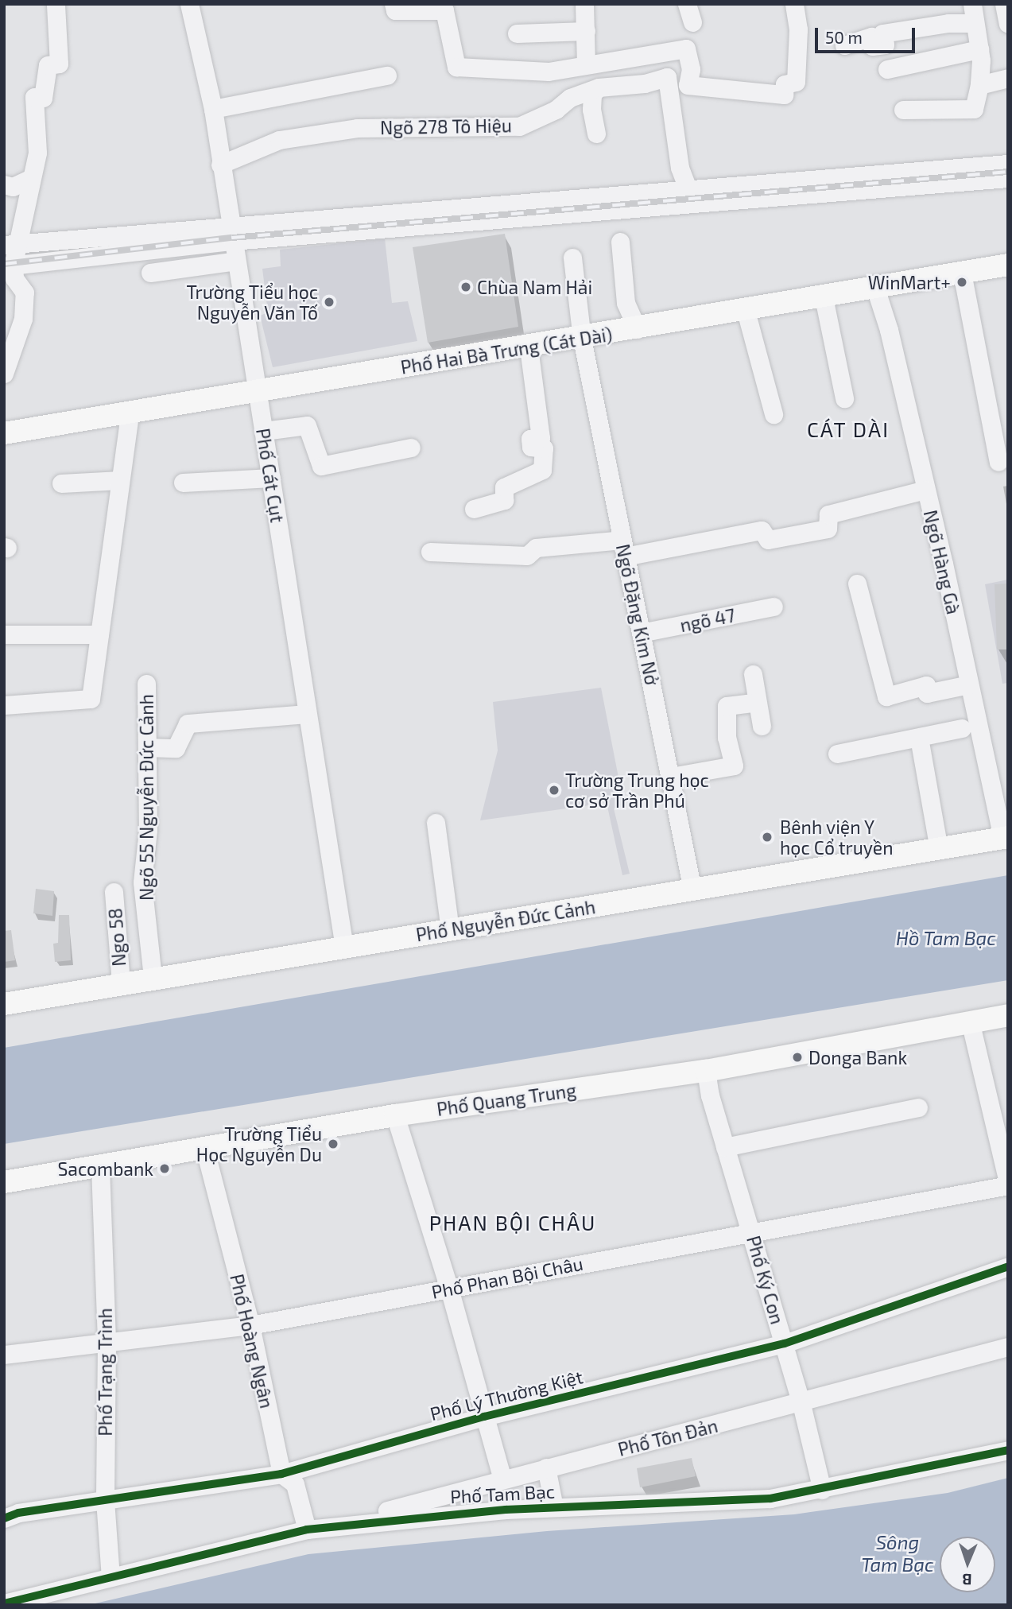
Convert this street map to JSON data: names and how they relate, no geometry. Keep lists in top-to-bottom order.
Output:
{
  "streets": {
    "main road": ["Phố Hai Bà Trưng (Cát Dài)", "Phố Nguyễn Đức Cảnh", "Phố Quang Trung"],
    "street": [
      "Ngõ 278 Tô Hiệu",
      "Phố Cát Cụt",
      "Ngõ Hàng Gà",
      "Ngõ Đặng Kim Nở",
      "ngõ 47",
      "Ngõ 55 Nguyễn Đức Cảnh",
      "Ngo 58",
      "Phố Phan Bội Châu",
      "Phố Ký Con",
      "Phố Hoàng Ngân",
      "Phố Trạng Trình",
      "Phố Lý Thường Kiệt",
      "Phố Tôn Đản",
      "Phố Tam Bạc"
    ]
  },
  "crossings": [
    ["Ngõ 278 Tô Hiệu", "Phố Cát Cụt"],
    ["Phố Hai Bà Trưng (Cát Dài)", "Phố Cát Cụt"],
    ["Phố Hai Bà Trưng (Cát Dài)", "Ngõ Hàng Gà"],
    ["Phố Hai Bà Trưng (Cát Dài)", "Ngõ Đặng Kim Nở"],
    ["Phố Cát Cụt", "Phố Nguyễn Đức Cảnh"],
    ["Ngõ Hàng Gà", "Phố Nguyễn Đức Cảnh"],
    ["Ngõ Đặng Kim Nở", "ngõ 47"],
    ["Ngõ Đặng Kim Nở", "Phố Nguyễn Đức Cảnh"],
    ["Ngõ 55 Nguyễn Đức Cảnh", "Phố Nguyễn Đức Cảnh"],
    ["Phố Nguyễn Đức Cảnh", "Ngo 58"],
    ["Phố Quang Trung", "Phố Ký Con"],
    ["Phố Quang Trung", "Phố Hoàng Ngân"],
    ["Phố Quang Trung", "Phố Trạng Trình"],
    ["Phố Phan Bội Châu", "Phố Ký Con"],
    ["Phố Phan Bội Châu", "Phố Hoàng Ngân"],
    ["Phố Phan Bội Châu", "Phố Trạng Trình"],
    ["Phố Ký Con", "Phố Lý Thường Kiệt"],
    ["Phố Ký Con", "Phố Tôn Đản"],
    ["Phố Ký Con", "Phố Tam Bạc"],
    ["Phố Hoàng Ngân", "Phố Lý Thường Kiệt"],
    ["Phố Hoàng Ngân", "Phố Tam Bạc"],
    ["Phố Trạng Trình", "Phố Lý Thường Kiệt"],
    ["Phố Trạng Trình", "Phố Tam Bạc"],
    ["Phố Tôn Đản", "Phố Tam Bạc"]
  ],
  "districts": ["CÁT DÀI", "PHAN BỘI CHÂU"],
  "water": ["Hồ Tam Bạc", "Sông Tam Bạc"],
  "places": [
    "WinMart+",
    "Chùa Nam Hải",
    "Trường Tiểu học Nguyễn Văn Tố",
    "Trường Trung học cơ sở Trần Phú",
    "Bênh viện Y học Cổ truyền",
    "Donga Bank",
    "Trường Tiểu Học Nguyễn Du",
    "Sacombank"
  ],
  "scale_bar": "50 m",
  "north": "bottom"
}
